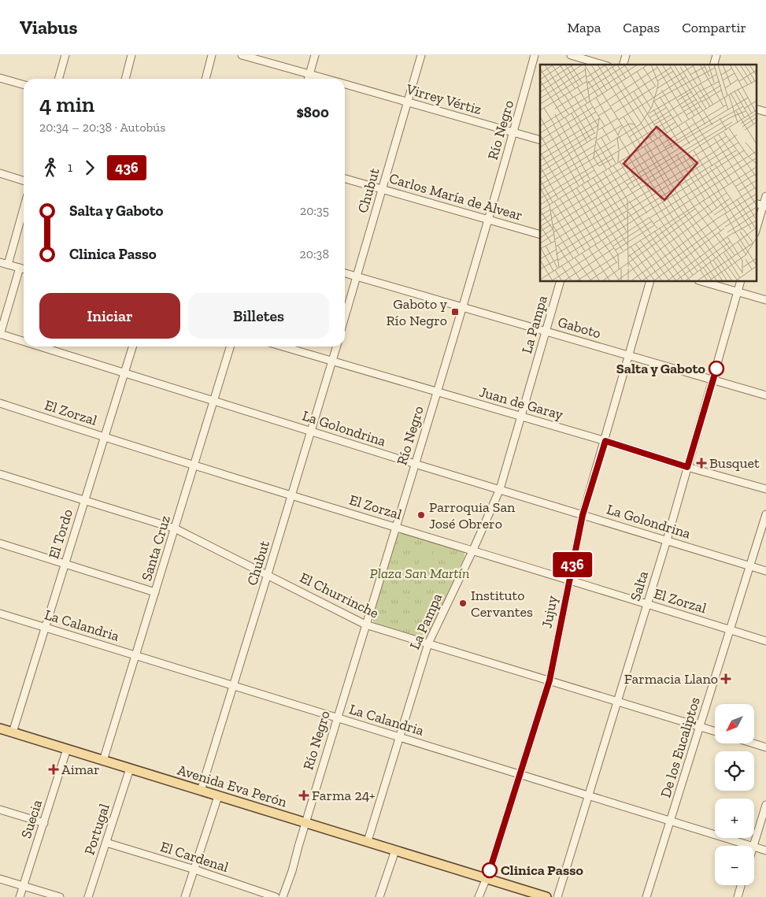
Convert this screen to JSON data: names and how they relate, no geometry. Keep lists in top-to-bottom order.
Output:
{
  "streets": {
    "main road": ["Avenida Eva Perón"],
    "street": [
      "Virrey Vértiz",
      "Río Negro",
      "Chubut",
      "Carlos María de Alvear",
      "La Pampa",
      "Gaboto",
      "Juan de Garay",
      "El Zorzal",
      "La Golondrina",
      "El Tordo",
      "Santa Cruz",
      "Salta",
      "El Churrinche",
      "Jujuy",
      "La Calandria",
      "De los Eucaliptos",
      "Suecia",
      "Portugal",
      "El Cardenal"
    ]
  },
  "crossings": [
    ["Virrey Vértiz", "Río Negro"],
    ["Virrey Vértiz", "Chubut"],
    ["Río Negro", "Carlos María de Alvear"],
    ["Río Negro", "Gaboto"],
    ["Río Negro", "Juan de Garay"],
    ["Río Negro", "El Zorzal"],
    ["Río Negro", "La Golondrina"],
    ["Río Negro", "El Churrinche"],
    ["Río Negro", "La Calandria"],
    ["Río Negro", "Avenida Eva Perón"],
    ["Chubut", "Carlos María de Alvear"],
    ["Chubut", "Gaboto"],
    ["Chubut", "Juan de Garay"],
    ["Chubut", "El Zorzal"],
    ["Chubut", "La Golondrina"],
    ["Chubut", "El Churrinche"],
    ["Chubut", "La Calandria"],
    ["Chubut", "Avenida Eva Perón"],
    ["La Pampa", "Gaboto"],
    ["La Pampa", "Juan de Garay"],
    ["La Pampa", "El Zorzal"],
    ["La Pampa", "La Golondrina"],
    ["La Pampa", "El Churrinche"],
    ["La Pampa", "La Calandria"],
    ["La Pampa", "Avenida Eva Perón"],
    ["Gaboto", "Salta"],
    ["Gaboto", "Jujuy"],
    ["Juan de Garay", "Salta"],
    ["Juan de Garay", "Jujuy"],
    ["El Zorzal", "El Tordo"],
    ["El Zorzal", "Santa Cruz"],
    ["El Zorzal", "Salta"],
    ["El Zorzal", "Jujuy"],
    ["El Zorzal", "De los Eucaliptos"],
    ["La Golondrina", "El Tordo"],
    ["La Golondrina", "Santa Cruz"],
    ["La Golondrina", "Salta"],
    ["La Golondrina", "Jujuy"],
    ["La Golondrina", "De los Eucaliptos"],
    ["El Tordo", "El Churrinche"],
    ["El Tordo", "La Calandria"],
    ["El Tordo", "Avenida Eva Perón"],
    ["Santa Cruz", "El Churrinche"],
    ["Santa Cruz", "La Calandria"],
    ["Santa Cruz", "Avenida Eva Perón"],
    ["Salta", "El Churrinche"],
    ["Salta", "La Calandria"],
    ["El Churrinche", "Jujuy"],
    ["El Churrinche", "De los Eucaliptos"],
    ["Jujuy", "La Calandria"],
    ["Jujuy", "Avenida Eva Perón"],
    ["La Calandria", "De los Eucaliptos"],
    ["Avenida Eva Perón", "Suecia"],
    ["Avenida Eva Perón", "Portugal"],
    ["Portugal", "El Cardenal"]
  ],
  "parks": ["Plaza San Martín"],
  "places": {
    "transit": ["Gaboto y Río Negro"],
    "other": [
      "Salta y Gaboto",
      "Parroquia San José Obrero",
      "Instituto Cervantes",
      "Clinica Passo"
    ],
    "health": [
      "Busquet",
      "Farmacia Llano",
      "Aimar",
      "Farma 24+"
    ]
  },
  "lines": ["bus line 436"],
  "north": "bottom left",
  "page": {
    "header": "Viabus",
    "nav": ["Mapa", "Capas", "Compartir"],
    "on_map": "436",
    "heading": ["4 min", "20:34 – 20:38 · Autobús", "$800"],
    "legs": ["1", "436"],
    "list": [
      {
        "name": "Salta y Gaboto",
        "value": "20:35"
      },
      {
        "name": "Clinica Passo",
        "value": "20:38"
      }
    ],
    "buttons": ["Iniciar", "Billetes"],
    "map_buttons": ["+", "−"]
  }
}
